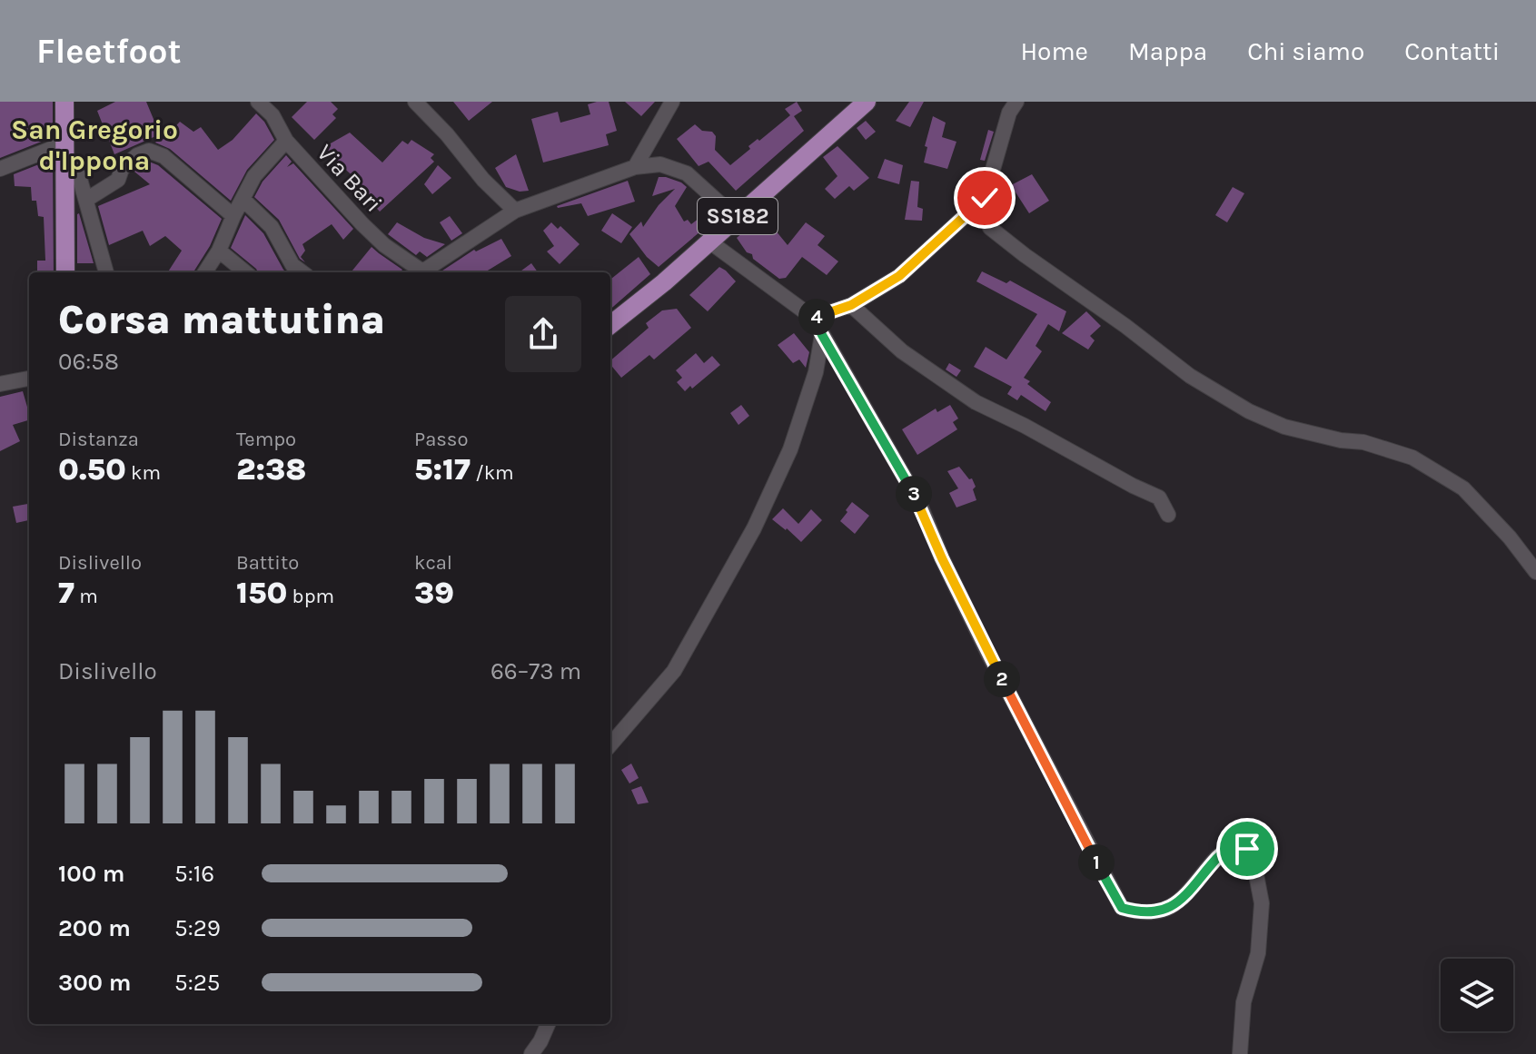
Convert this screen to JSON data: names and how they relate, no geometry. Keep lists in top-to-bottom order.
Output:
{
  "streets": {
    "main road": ["SS182"],
    "street": ["Via Bari"]
  },
  "districts": ["San Gregorio d'Ippona"],
  "page": {
    "header": "Fleetfoot",
    "nav": [
      "Home",
      "Mappa",
      "Chi siamo",
      "Contatti"
    ],
    "heading": ["Corsa mattutina", "06:58"],
    "pins": [
      "4",
      "3",
      "2",
      "1"
    ],
    "stats": [
      ["Distanza", "0.50 km"],
      ["Tempo", "2:38"],
      ["Passo", "5:17 /km"],
      ["Dislivello", "7 m"],
      ["Battito", "150 bpm"],
      ["kcal", "39"]
    ],
    "chart": ["Dislivello", "66–73 m"],
    "list": [
      {
        "name": "100 m",
        "note": "5:16"
      },
      {
        "name": "200 m",
        "note": "5:29"
      },
      {
        "name": "300 m",
        "note": "5:25"
      }
    ]
  }
}
